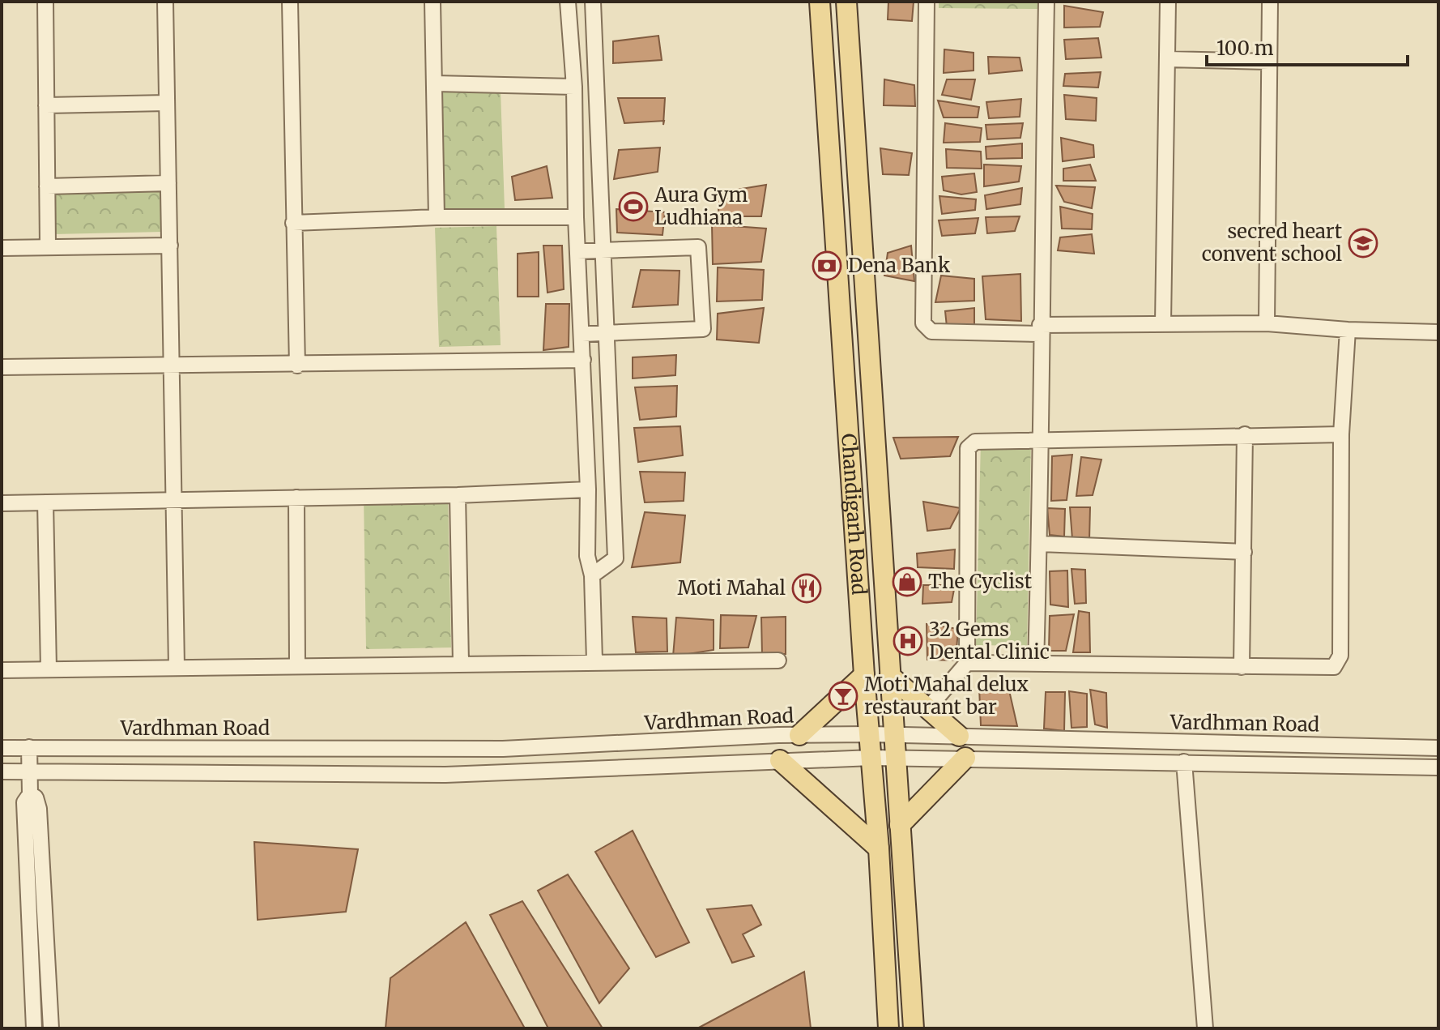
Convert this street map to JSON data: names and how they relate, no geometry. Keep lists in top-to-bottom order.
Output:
{
  "streets": {
    "main road": ["Chandigarh Road"],
    "street": ["Vardhman Road"]
  },
  "crossings": [
    ["Chandigarh Road", "Vardhman Road"]
  ],
  "places": {
    "sports": ["Aura Gym Ludhiana"],
    "school or university": ["secred heart convent school"],
    "bank": ["Dena Bank"],
    "shop": ["The Cyclist"],
    "restaurant": ["Moti Mahal"],
    "hospital": ["32 Gems Dental Clinic"],
    "bar": ["Moti Mahal delux restaurant bar"]
  },
  "scale_bar": "100 m"
}
